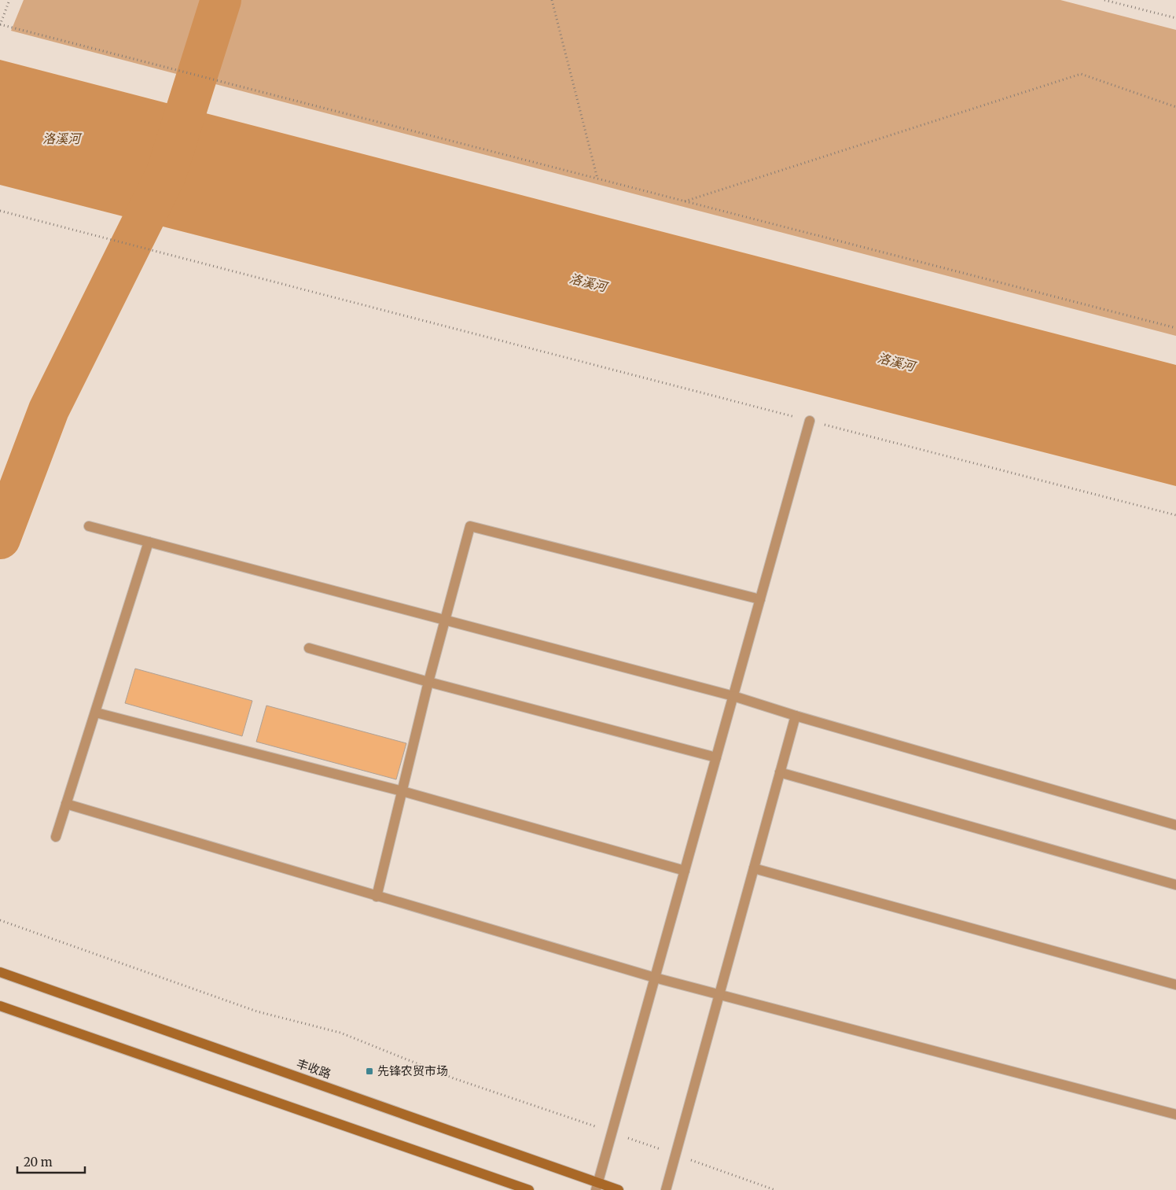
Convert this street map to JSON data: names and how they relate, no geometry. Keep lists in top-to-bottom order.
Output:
{
  "streets": {
    "main road": ["丰收路"]
  },
  "water": ["洛溪河"],
  "places": {
    "transit": ["先锋农贸市场"]
  },
  "scale_bar": "20 m"
}
